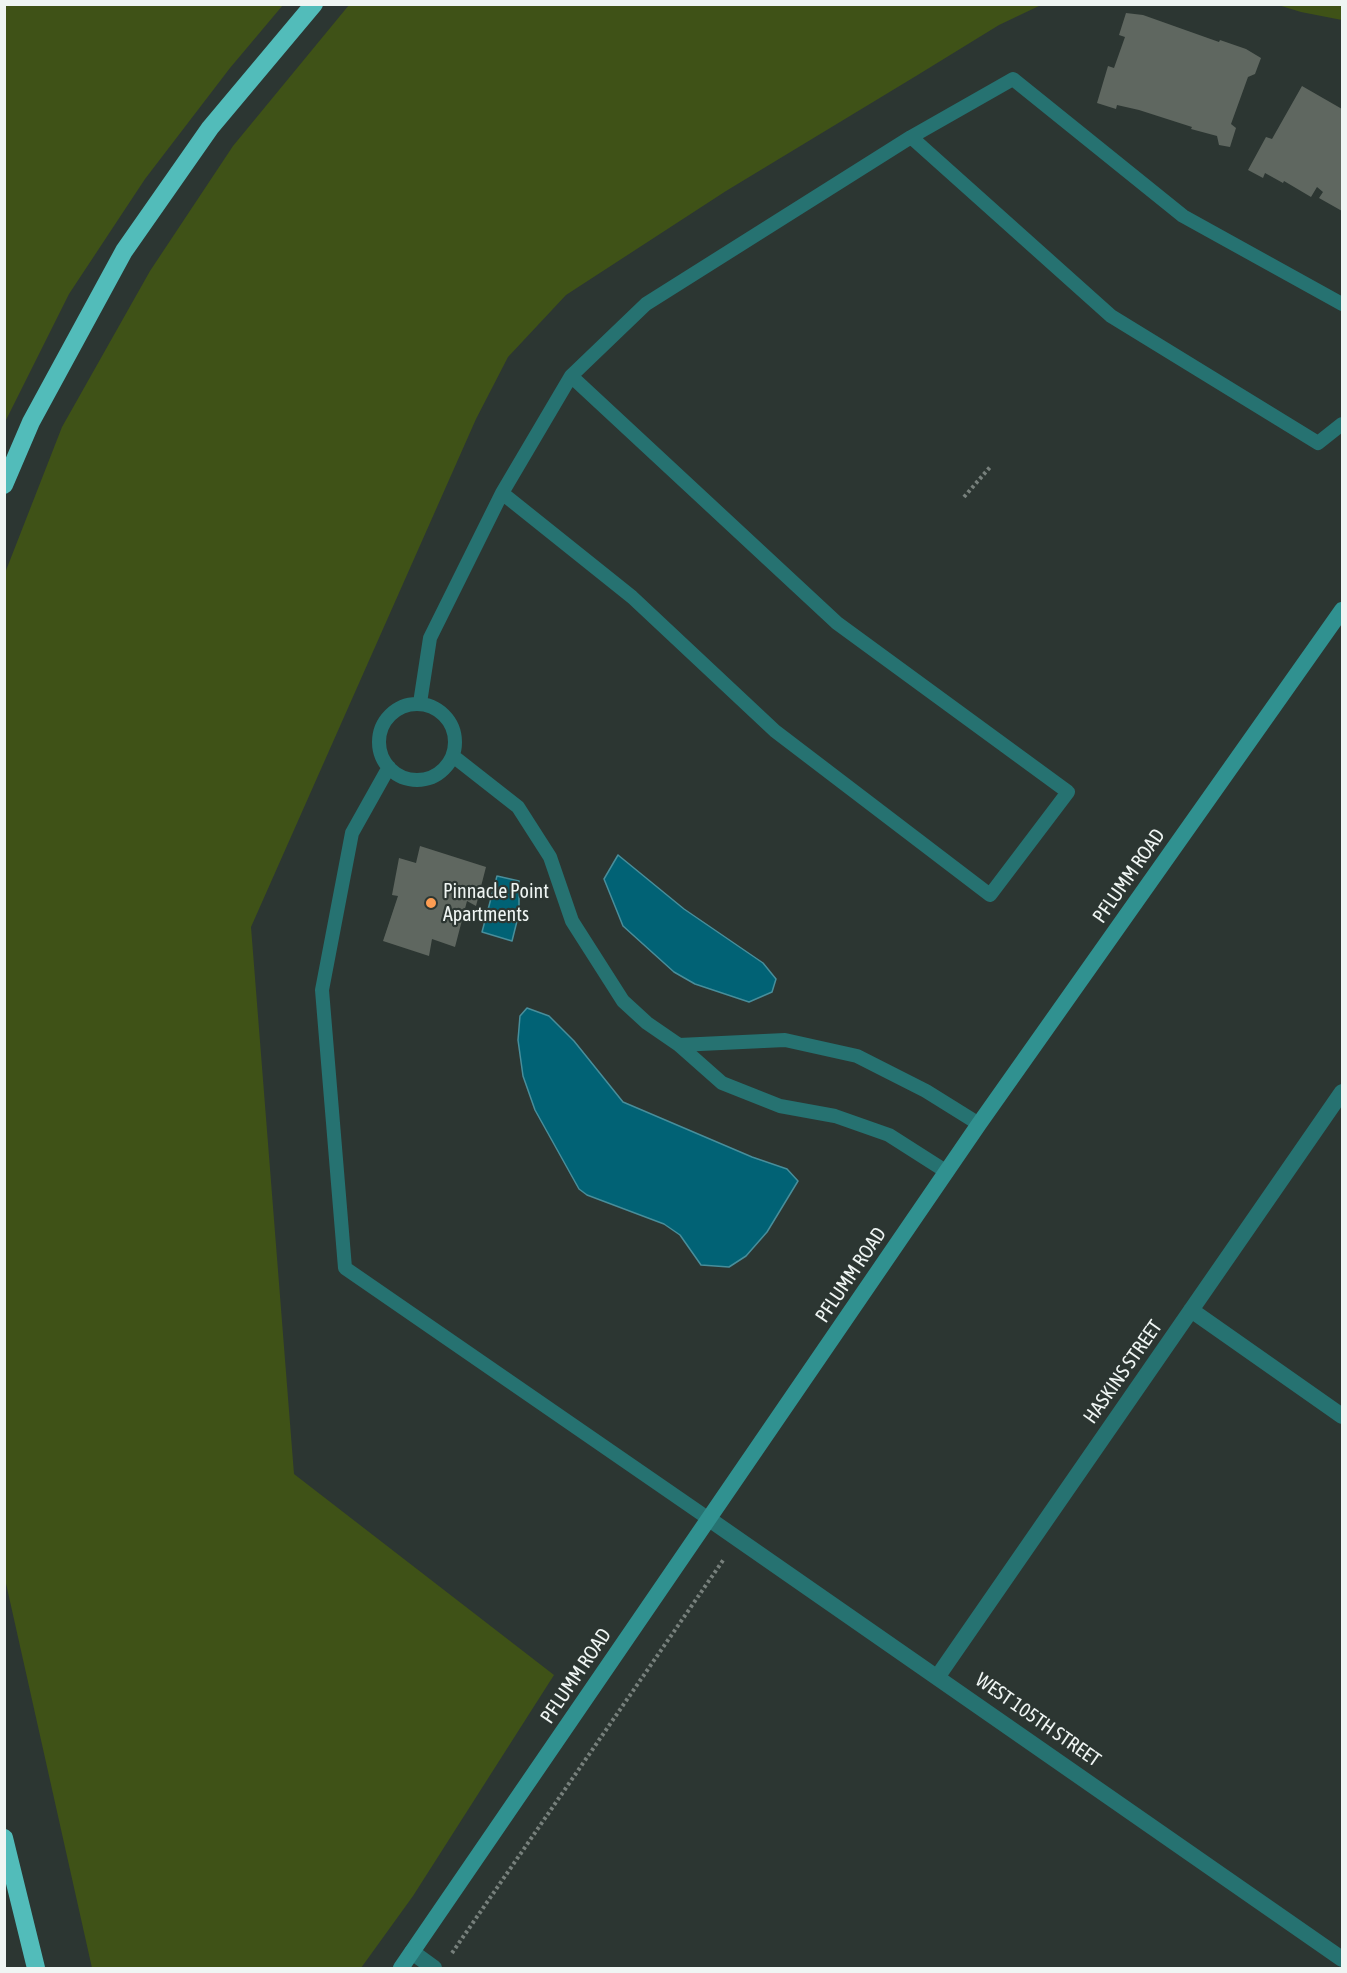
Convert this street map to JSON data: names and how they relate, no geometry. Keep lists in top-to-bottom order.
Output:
{
  "streets": {
    "main road": ["PFLUMM ROAD"],
    "street": ["HASKINS STREET", "WEST 105TH STREET"]
  },
  "crossings": [
    ["PFLUMM ROAD", "WEST 105TH STREET"],
    ["HASKINS STREET", "WEST 105TH STREET"]
  ],
  "places": ["Pinnacle Point Apartments"]
}
